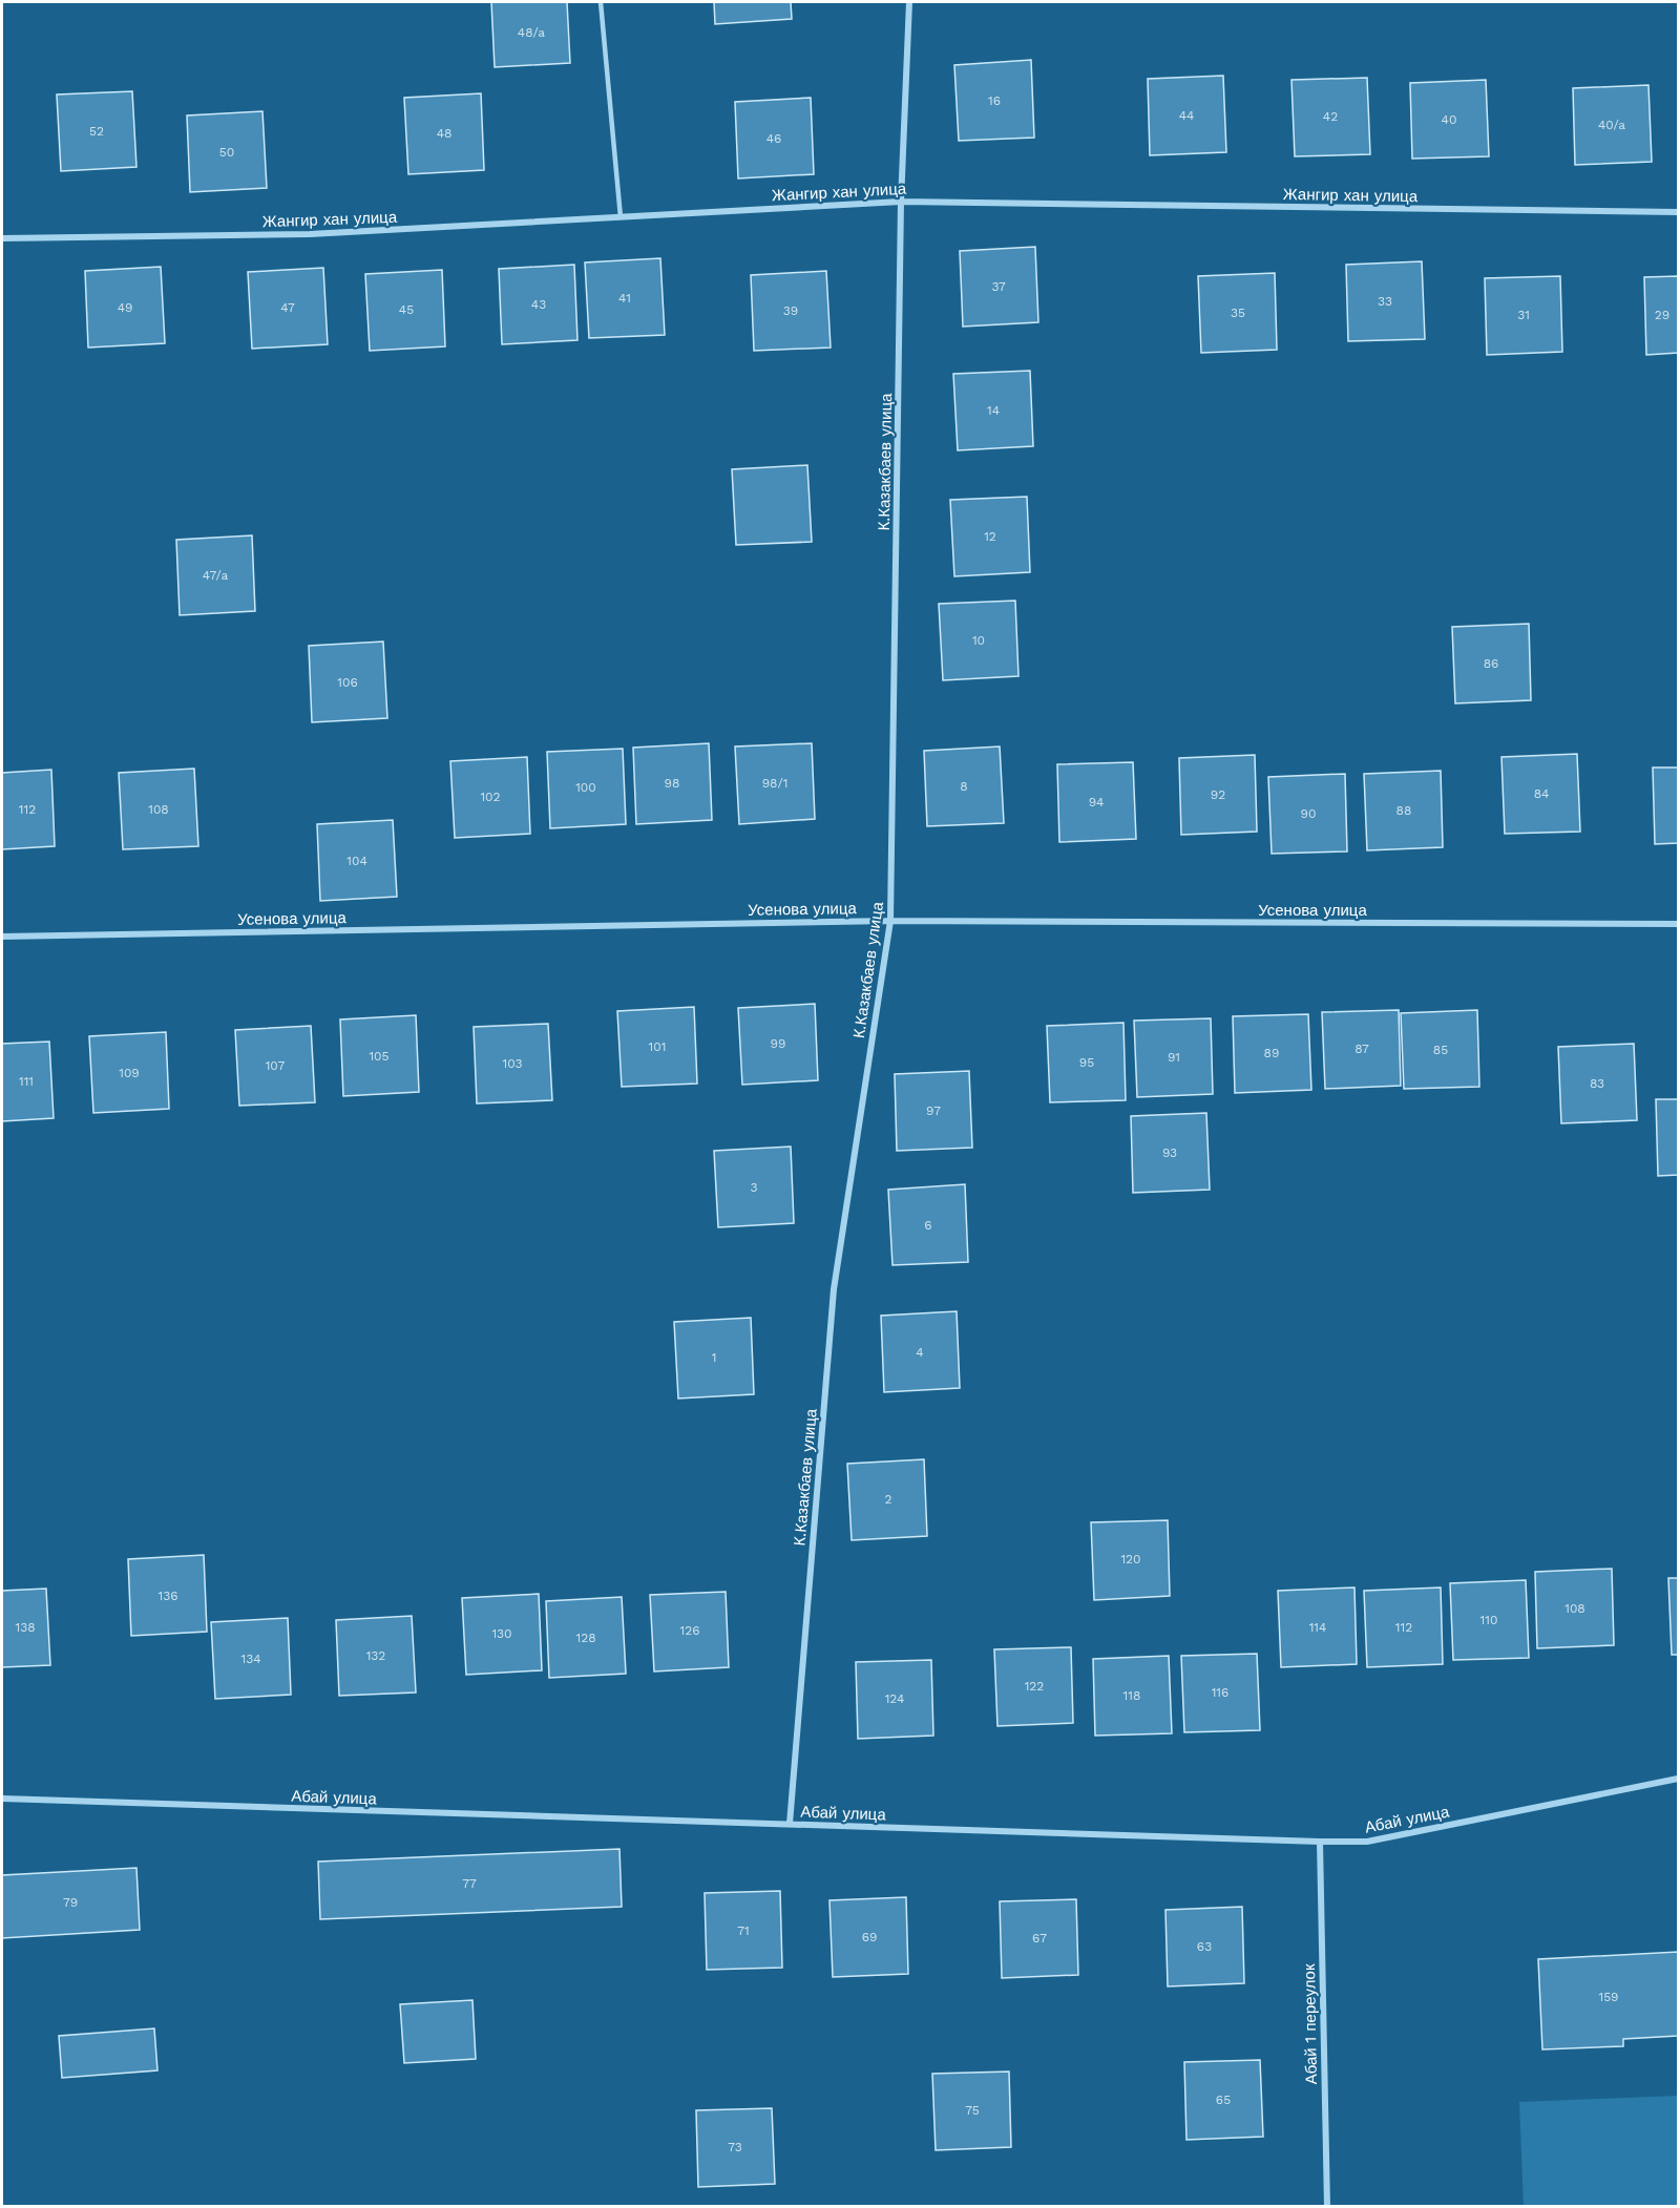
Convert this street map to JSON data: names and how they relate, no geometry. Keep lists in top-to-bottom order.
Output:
{
  "streets": {
    "street": [
      "Жангир хан улица",
      "К.Казакбаев улица",
      "Усенова улица",
      "Абай улица",
      "Абай 1 переулок"
    ]
  },
  "crossings": [
    ["Жангир хан улица", "К.Казакбаев улица"],
    ["К.Казакбаев улица", "Усенова улица"],
    ["К.Казакбаев улица", "Абай улица"],
    ["Абай улица", "Абай 1 переулок"]
  ],
  "house_numbers": [
    "48/a",
    "16",
    "44",
    "42",
    "40",
    "40/a",
    "52",
    "48",
    "46",
    "50",
    "37",
    "41",
    "33",
    "43",
    "49",
    "47",
    "45",
    "39",
    "35",
    "31",
    "29",
    "14",
    "12",
    "47/a",
    "10",
    "86",
    "106",
    "98",
    "98/1",
    "8",
    "100",
    "84",
    "92",
    "102",
    "94",
    "112",
    "108",
    "88",
    "90",
    "104",
    "99",
    "101",
    "87",
    "85",
    "89",
    "105",
    "91",
    "95",
    "103",
    "107",
    "109",
    "111",
    "83",
    "97",
    "93",
    "3",
    "6",
    "4",
    "1",
    "2",
    "120",
    "136",
    "108",
    "110",
    "138",
    "114",
    "112",
    "126",
    "130",
    "128",
    "132",
    "134",
    "122",
    "116",
    "118",
    "124",
    "77",
    "79",
    "71",
    "69",
    "67",
    "63",
    "159",
    "65",
    "75",
    "73"
  ]
}
